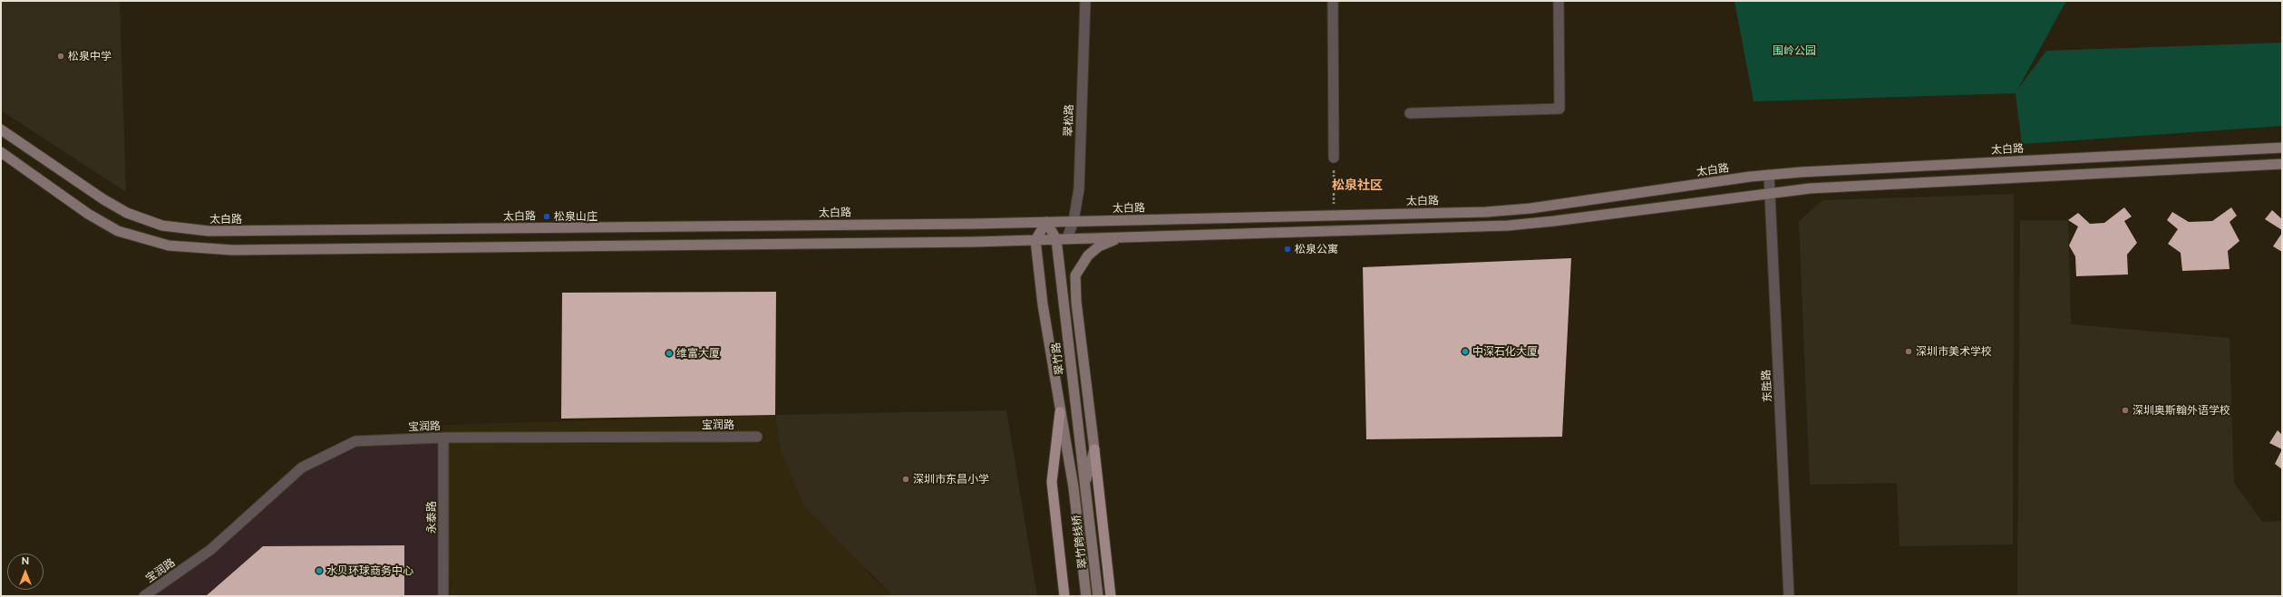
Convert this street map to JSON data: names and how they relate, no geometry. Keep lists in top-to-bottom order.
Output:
{
  "streets": {
    "main road": ["太白路", "翠竹路", "翠竹跨线桥"],
    "street": [
      "翠松路",
      "东胜路",
      "宝润路",
      "永泰路"
    ]
  },
  "crossings": [
    ["翠松路", "太白路"],
    ["太白路", "翠竹路"],
    ["太白路", "东胜路"],
    ["翠竹路", "翠竹跨线桥"],
    ["宝润路", "永泰路"]
  ],
  "districts": ["松泉社区"],
  "parks": ["围岭公园"],
  "places": [
    "松泉中学",
    "松泉山庄",
    "松泉公寓",
    "中深石化大厦",
    "深圳市美术学校",
    "维富大厦",
    "深圳奥斯翰外语学校",
    "深圳市东昌小学",
    "水贝环球商务中心"
  ],
  "north": "top"
}
